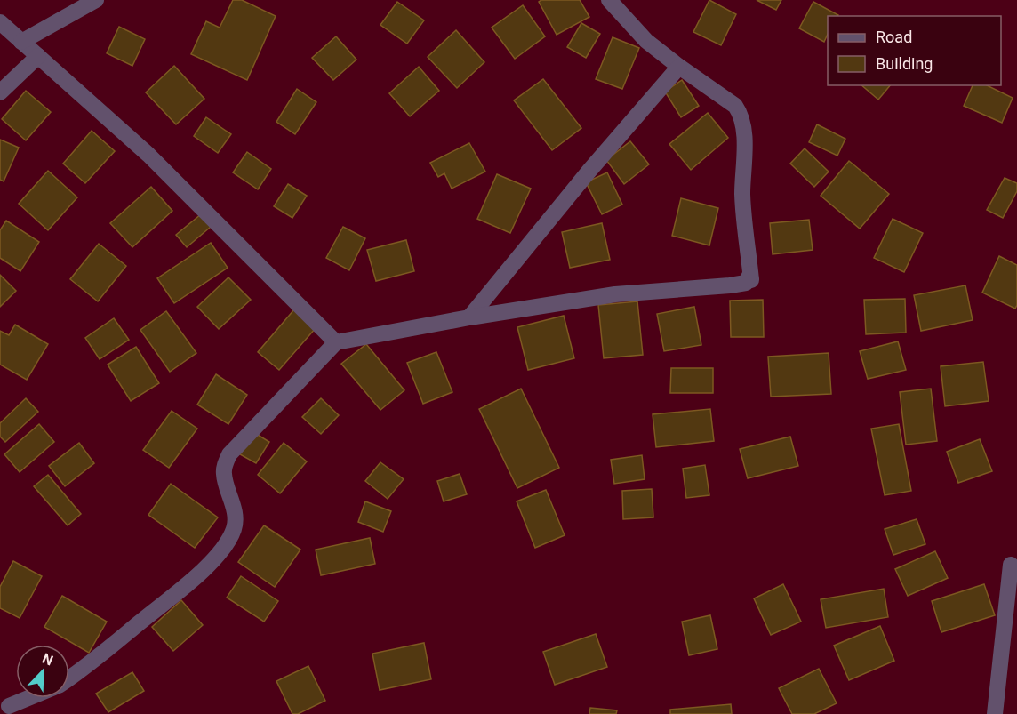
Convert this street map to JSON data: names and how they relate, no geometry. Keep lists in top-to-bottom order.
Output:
{
  "legend": ["Road", "Building"],
  "north": "top right"
}
